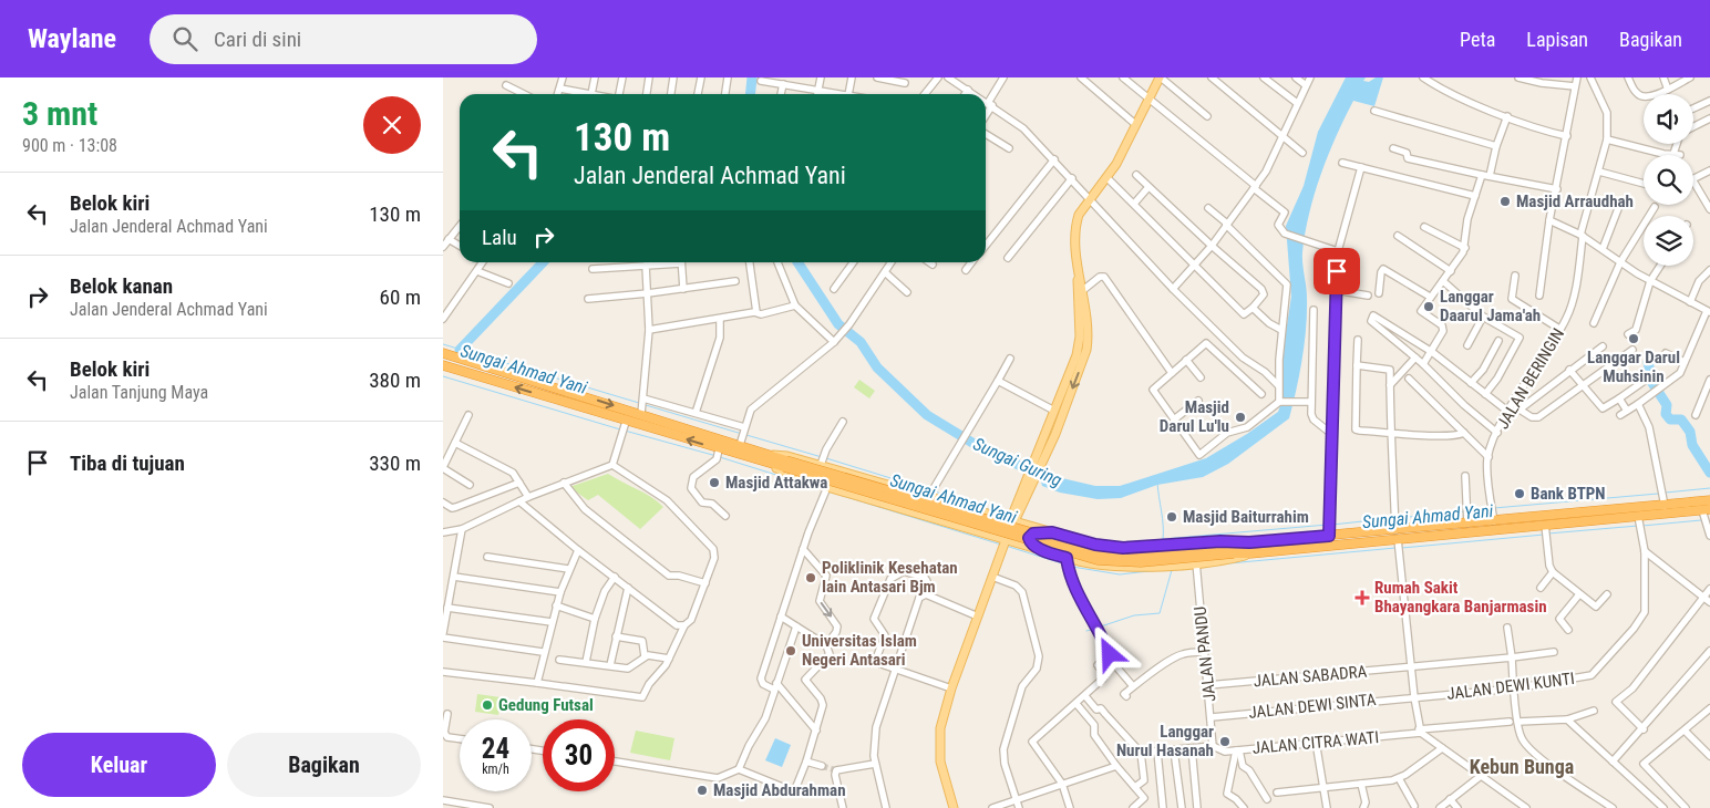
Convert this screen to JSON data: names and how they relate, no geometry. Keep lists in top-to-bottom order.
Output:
{
  "streets": {
    "street": [
      "JALAN BERINGIN",
      "JALAN PANDU",
      "JALAN SABADRA",
      "JALAN DEWI KUNTI",
      "JALAN DEWI SINTA",
      "JALAN CITRA WATI"
    ]
  },
  "crossings": [
    ["JALAN PANDU", "JALAN SABADRA"],
    ["JALAN PANDU", "JALAN DEWI SINTA"],
    ["JALAN PANDU", "JALAN CITRA WATI"],
    ["JALAN DEWI KUNTI", "JALAN DEWI SINTA"]
  ],
  "districts": ["Kebun Bunga"],
  "water": ["Sungai Ahmad Yani", "Sungai Guring"],
  "places": {
    "other": [
      "Masjid Arraudhah",
      "Langgar Daarul Jama'ah",
      "Langgar Darul Muhsinin",
      "Masjid Darul Lu'lu",
      "Masjid Attakwa",
      "Bank BTPN",
      "Masjid Baiturrahim",
      "Poliklinik Kesehatan Iain Antasari Bjm",
      "Universitas Islam Negeri Antasari",
      "Gedung Futsal",
      "Langgar Nurul Hasanah",
      "Masjid Abdurahman"
    ],
    "health": ["Rumah Sakit Bhayangkara Banjarmasin"]
  },
  "page": {
    "header": "Waylane",
    "search": "Cari di sini",
    "nav": ["Peta", "Lapisan", "Bagikan"],
    "heading": ["3 mnt", "900 m · 13:08"],
    "turn": ["130 m", "Jalan Jenderal Achmad Yani"],
    "list": [
      {
        "name": "Belok kiri",
        "note": "Jalan Jenderal Achmad Yani",
        "value": "130 m"
      },
      {
        "name": "Belok kanan",
        "note": "Jalan Jenderal Achmad Yani",
        "value": "60 m"
      },
      {
        "name": "Belok kiri",
        "note": "Jalan Tanjung Maya",
        "value": "380 m"
      },
      {
        "name": "Tiba di tujuan",
        "value": "330 m"
      }
    ],
    "then": "Lalu",
    "speed": "24 km/h",
    "limit": "30",
    "buttons": ["Keluar", "Bagikan"]
  }
}
